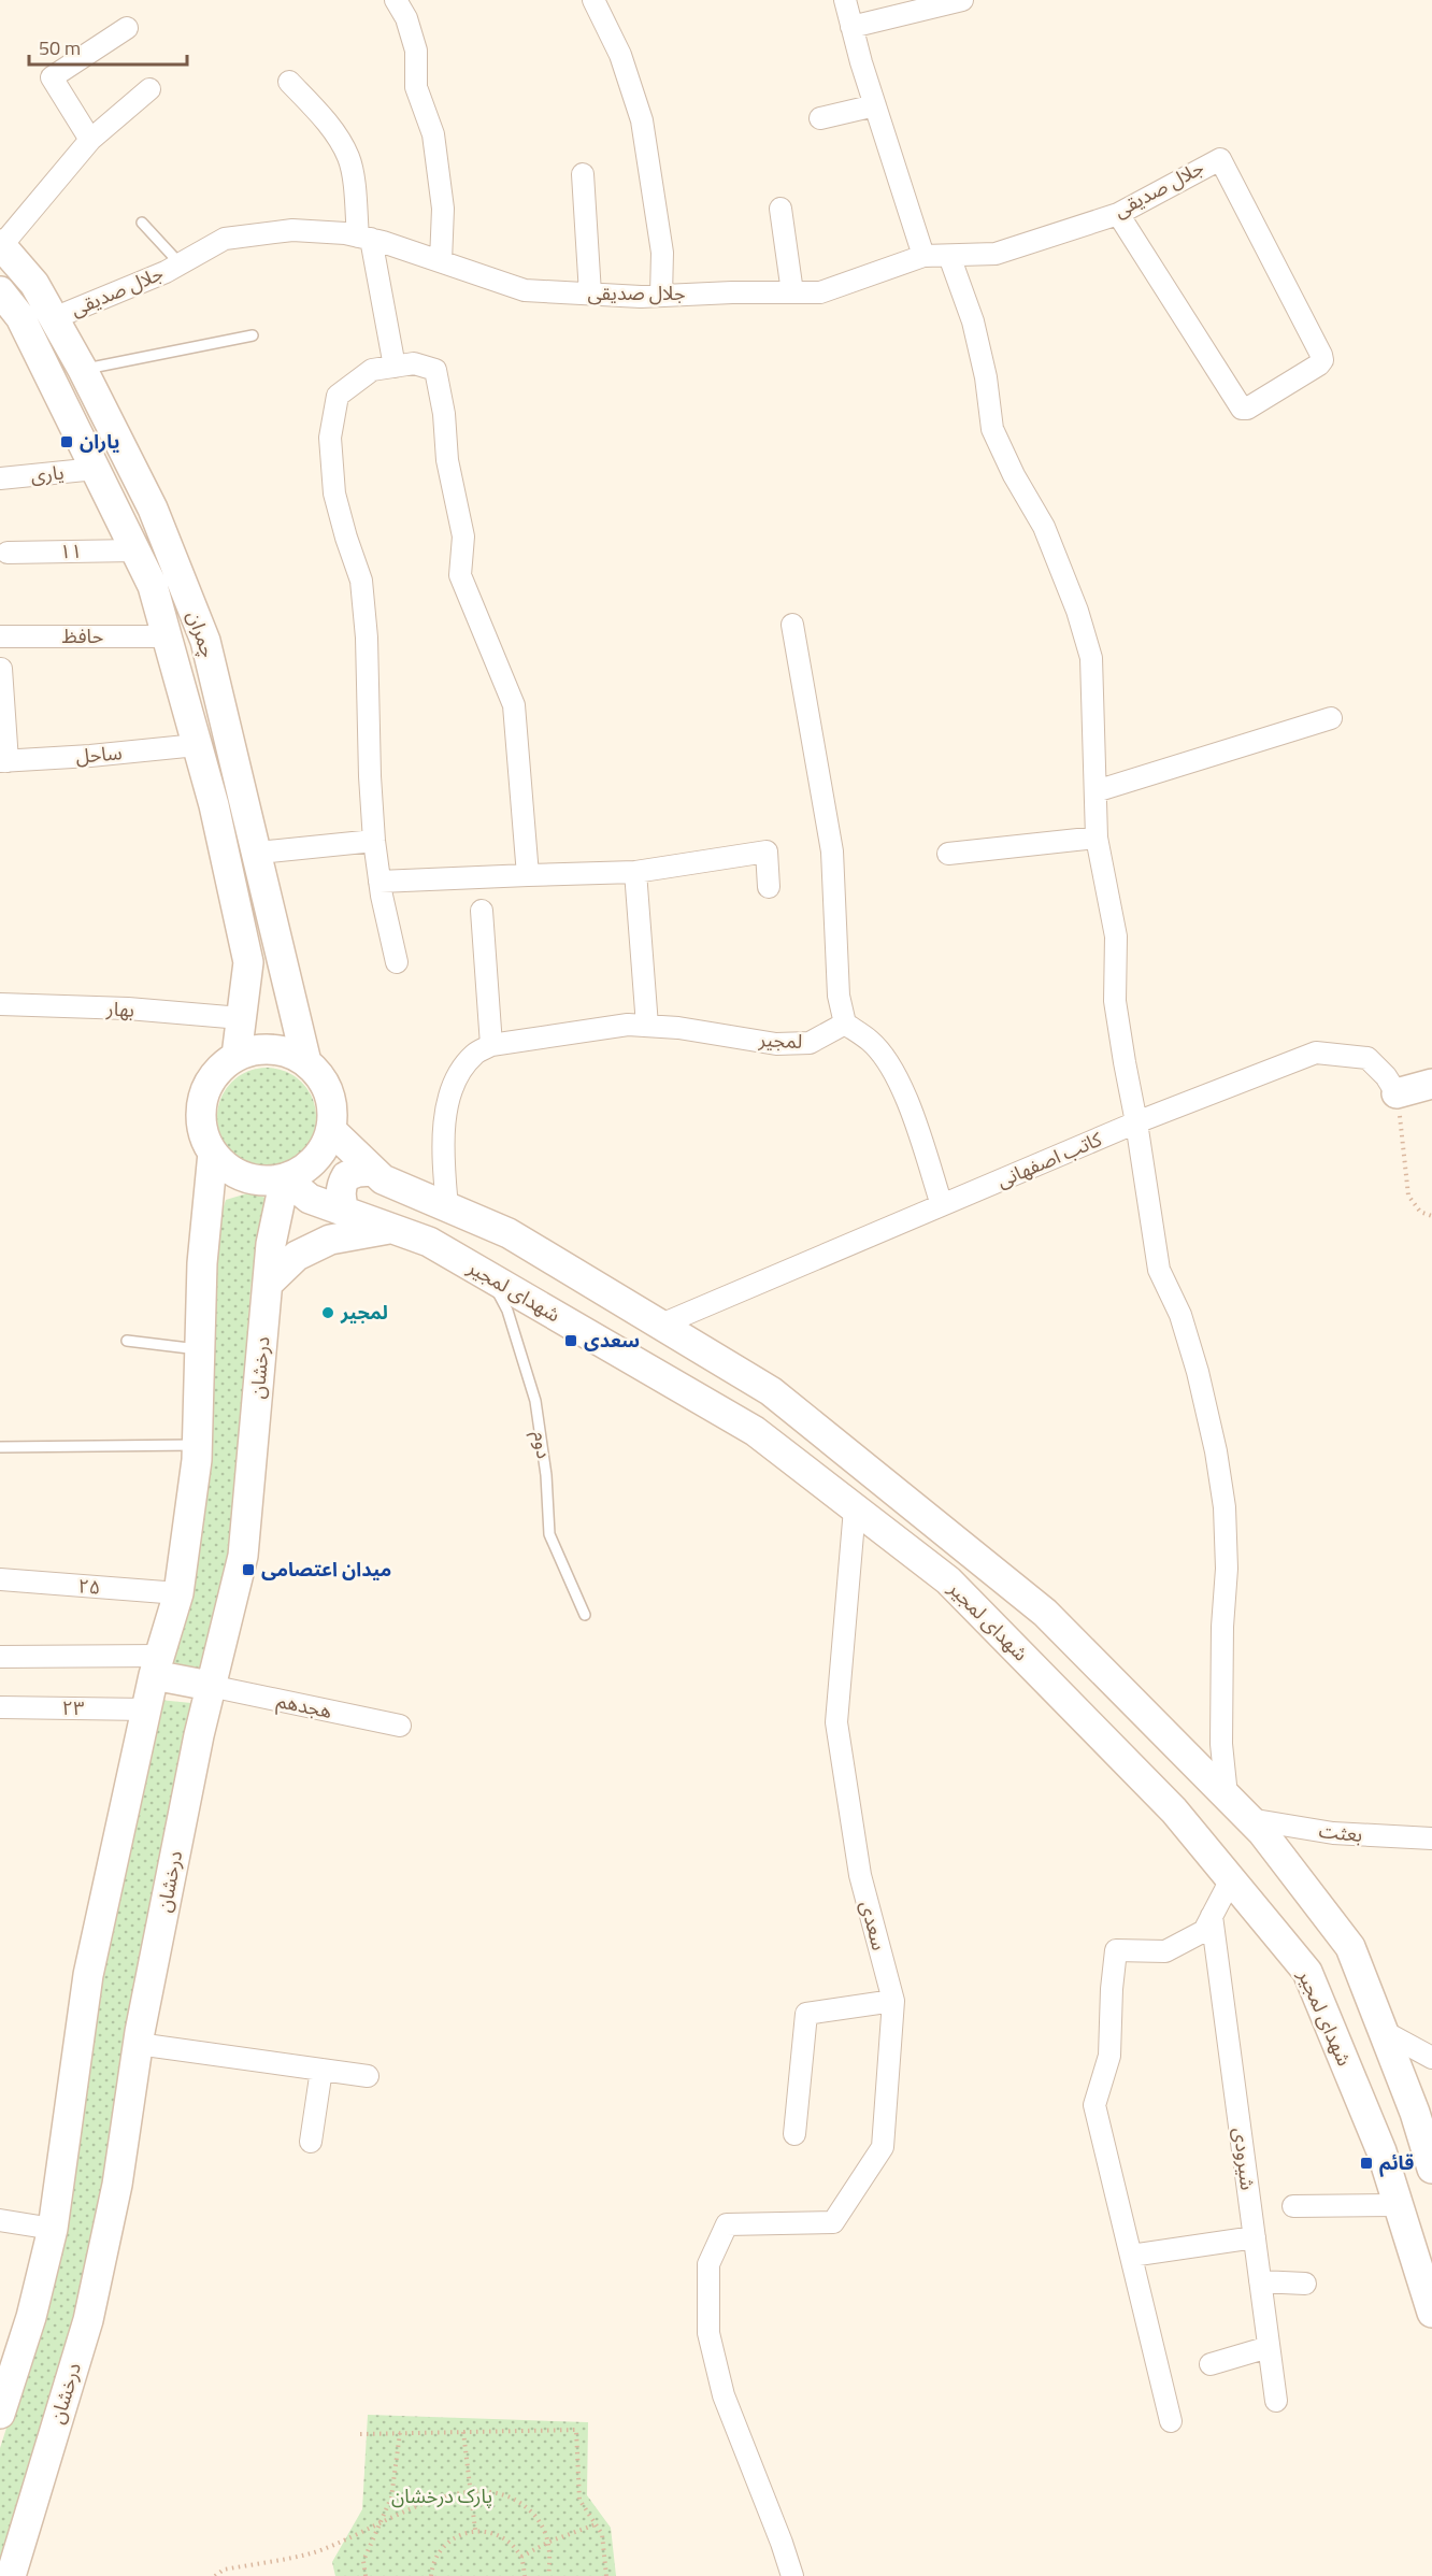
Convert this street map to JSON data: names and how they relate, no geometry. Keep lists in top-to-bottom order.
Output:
{
  "streets": {
    "main road": ["چمران", "شهدای لمجیر", "درخشان"],
    "street": [
      "جلال صدیقی",
      "یاری",
      "۱۱",
      "حافظ",
      "ساحل",
      "بهار",
      "لمجیر",
      "کاتب اصفهانی",
      "۲۵",
      "هجدهم",
      "۲۳",
      "بعثت",
      "سعدی",
      "شیرودی"
    ],
    "lane": ["دوم"]
  },
  "crossings": [
    ["جلال صدیقی", "چمران"],
    ["یاری", "چمران"],
    ["۱۱", "چمران"],
    ["چمران", "حافظ"],
    ["چمران", "ساحل"],
    ["چمران", "بهار"],
    ["چمران", "شهدای لمجیر"],
    ["چمران", "درخشان"],
    ["لمجیر", "شهدای لمجیر"],
    ["کاتب اصفهانی", "شهدای لمجیر"],
    ["شهدای لمجیر", "درخشان"],
    ["شهدای لمجیر", "دوم"],
    ["شهدای لمجیر", "بعثت"],
    ["شهدای لمجیر", "سعدی"],
    ["درخشان", "هجدهم"]
  ],
  "parks": ["پارک درخشان"],
  "places": {
    "transit": [
      "یاران",
      "سعدی",
      "میدان اعتصامی",
      "قائم"
    ],
    "other": ["لمجیر"]
  },
  "scale_bar": "50 m"
}
